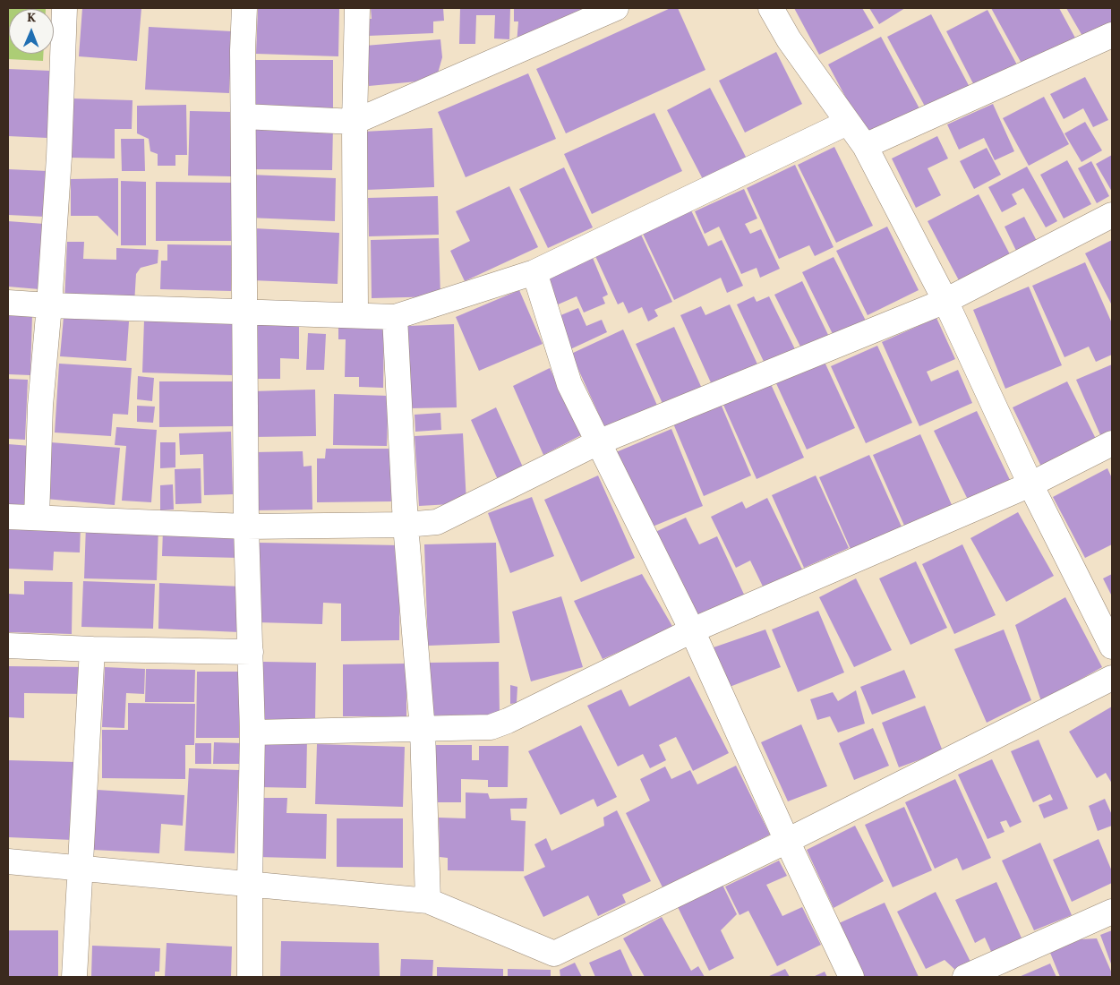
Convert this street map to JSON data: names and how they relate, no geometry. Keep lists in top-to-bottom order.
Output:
{
  "north": "top"
}
